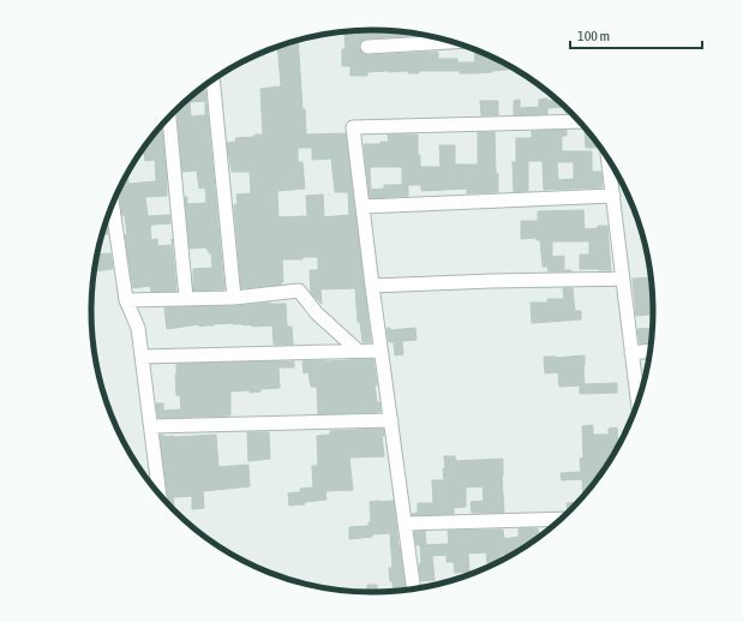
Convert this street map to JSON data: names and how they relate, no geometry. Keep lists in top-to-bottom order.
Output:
{
  "scale_bar": "100 m"
}
